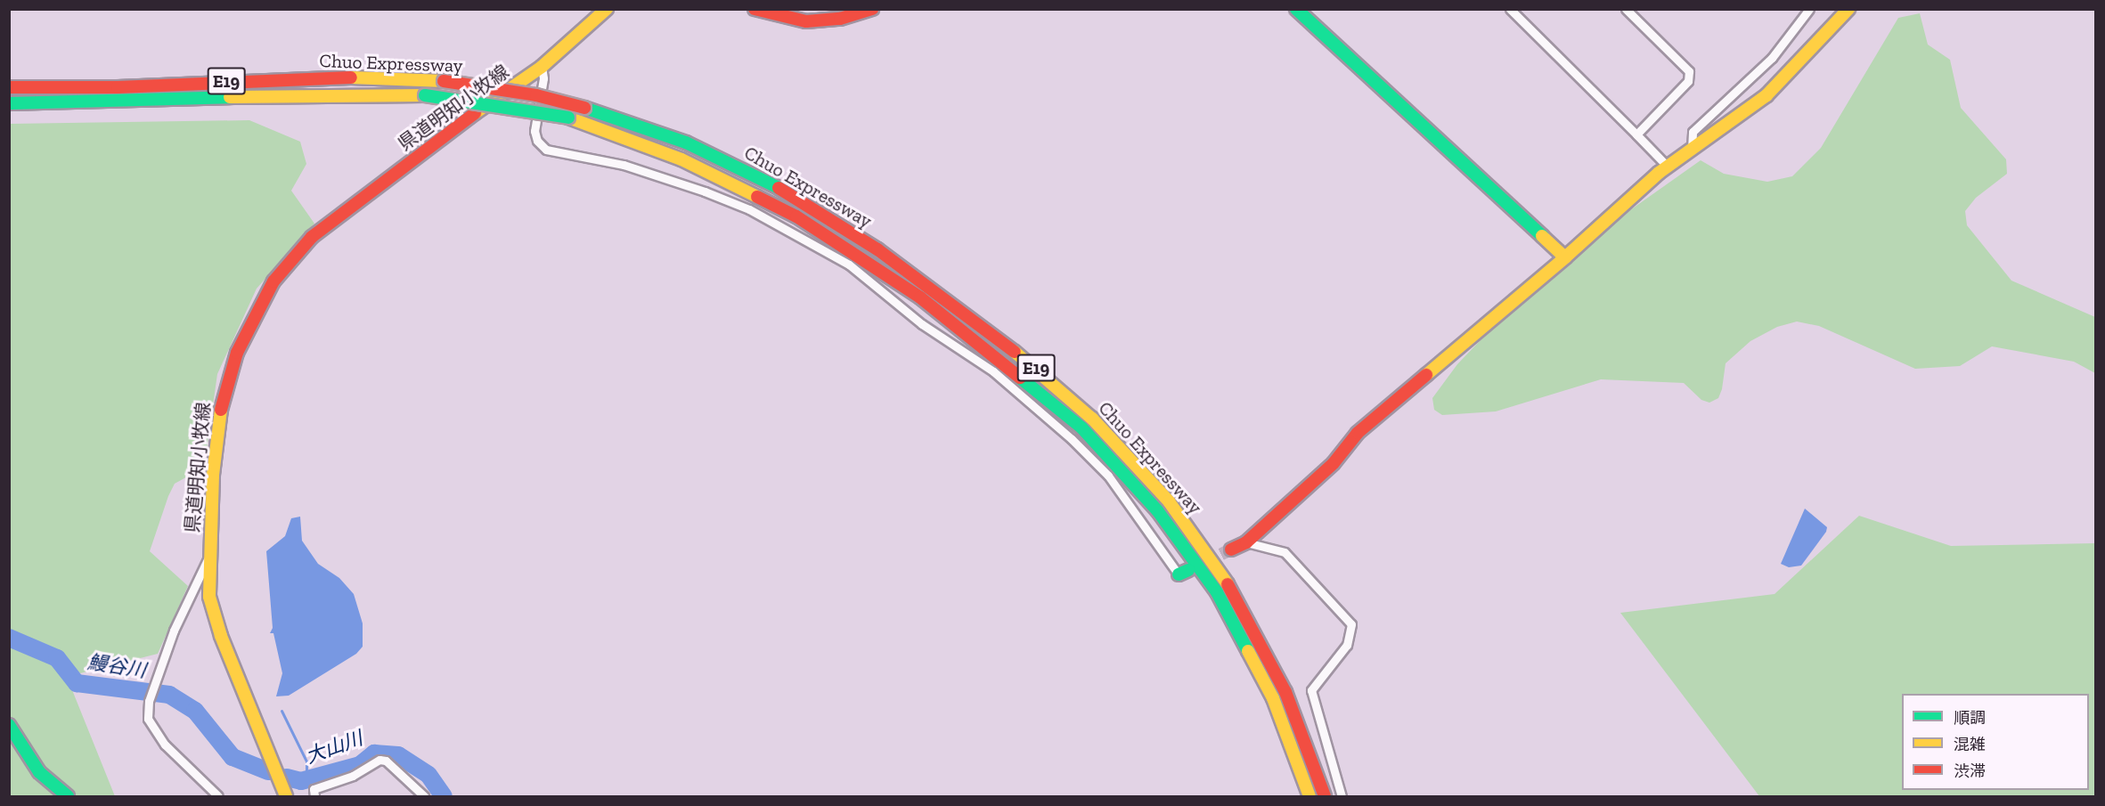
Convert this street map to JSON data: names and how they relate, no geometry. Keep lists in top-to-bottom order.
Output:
{
  "streets": {
    "main road": ["Chuo Expressway", "E19", "県道明知小牧線"]
  },
  "water": ["鰻谷川", "大山川"],
  "legend": ["順調", "混雑", "渋滞"]
}
